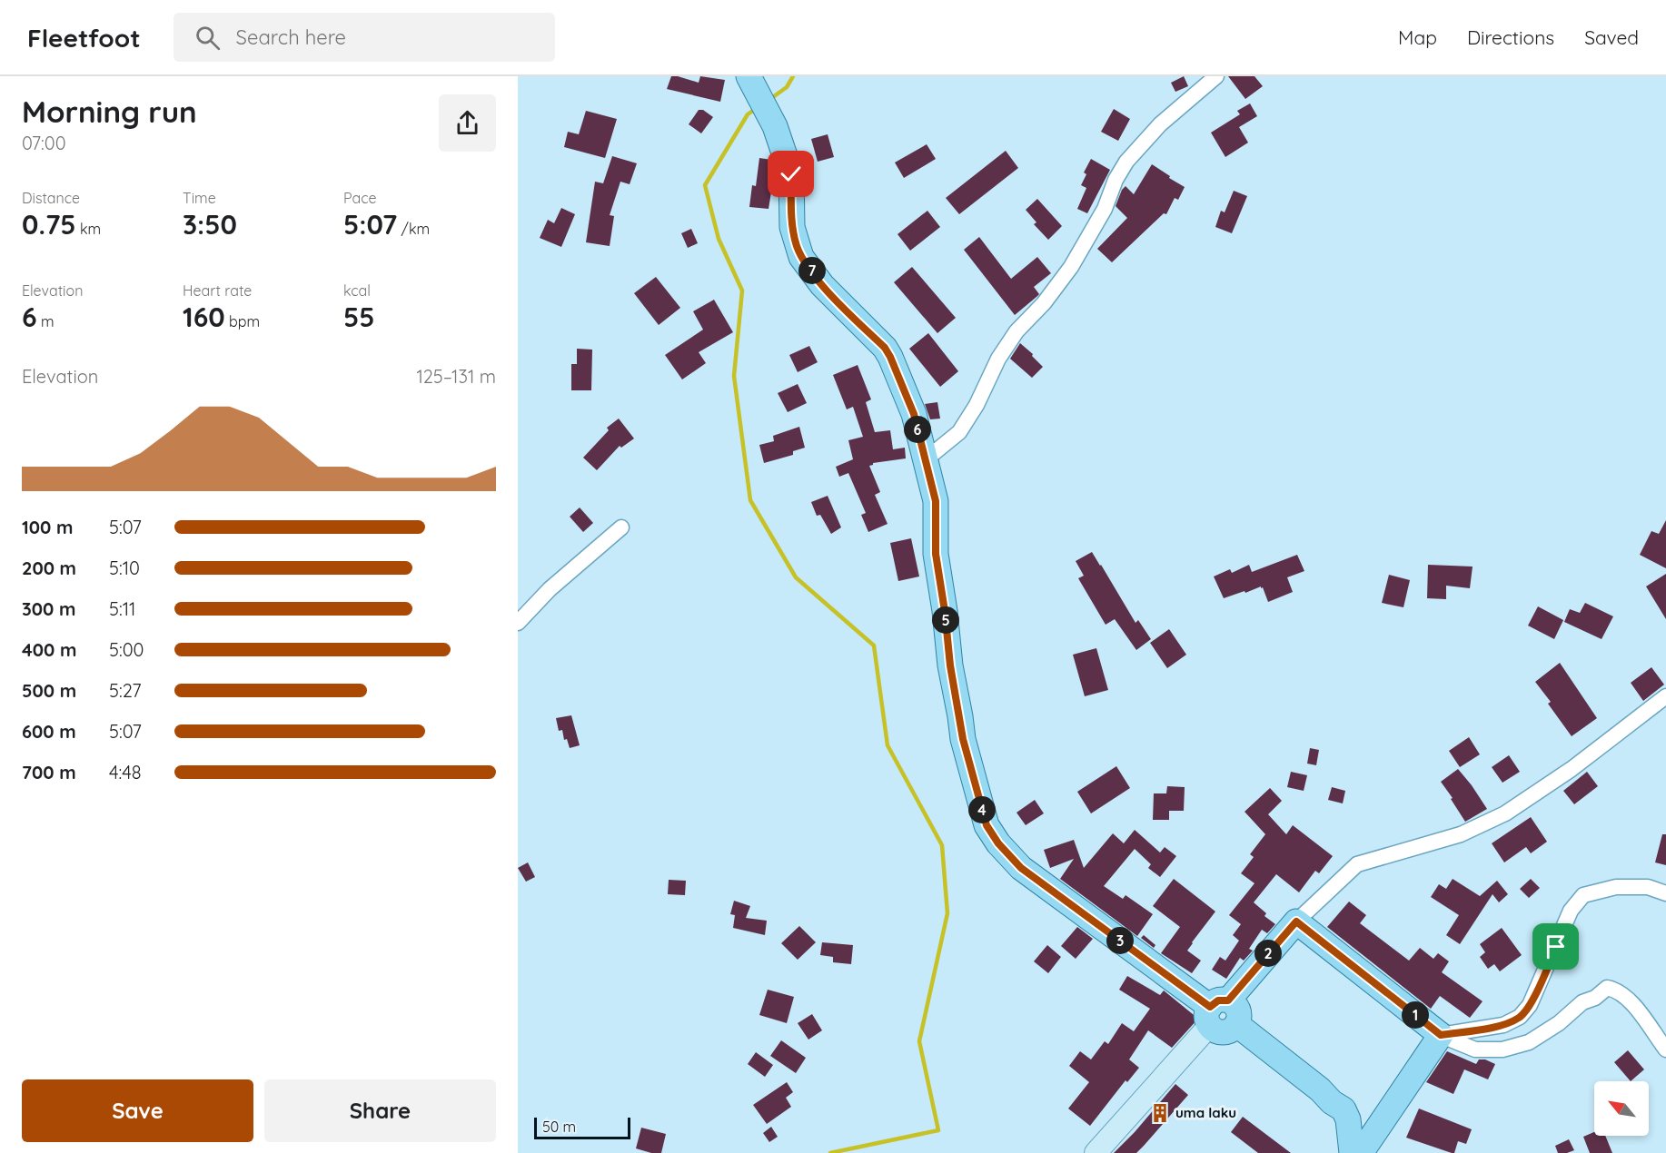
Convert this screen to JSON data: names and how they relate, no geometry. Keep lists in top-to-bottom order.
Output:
{
  "places": {
    "building": ["uma laku"]
  },
  "scale_bar": "50 m",
  "north": "top left",
  "page": {
    "header": "Fleetfoot",
    "search": "Search here",
    "nav": ["Map", "Directions", "Saved"],
    "heading": ["Morning run", "07:00"],
    "stats": [
      ["Distance", "0.75 km"],
      ["Time", "3:50"],
      ["Pace", "5:07 /km"],
      ["Elevation", "6 m"],
      ["Heart rate", "160 bpm"],
      ["kcal", "55"]
    ],
    "pins": [
      "7",
      "6",
      "5",
      "4",
      "3",
      "2",
      "1"
    ],
    "chart": ["Elevation", "125–131 m"],
    "list": [
      {
        "name": "100 m",
        "note": "5:07"
      },
      {
        "name": "200 m",
        "note": "5:10"
      },
      {
        "name": "300 m",
        "note": "5:11"
      },
      {
        "name": "400 m",
        "note": "5:00"
      },
      {
        "name": "500 m",
        "note": "5:27"
      },
      {
        "name": "600 m",
        "note": "5:07"
      },
      {
        "name": "700 m",
        "note": "4:48"
      }
    ],
    "buttons": ["Save", "Share"],
    "scale": "50 m"
  }
}
